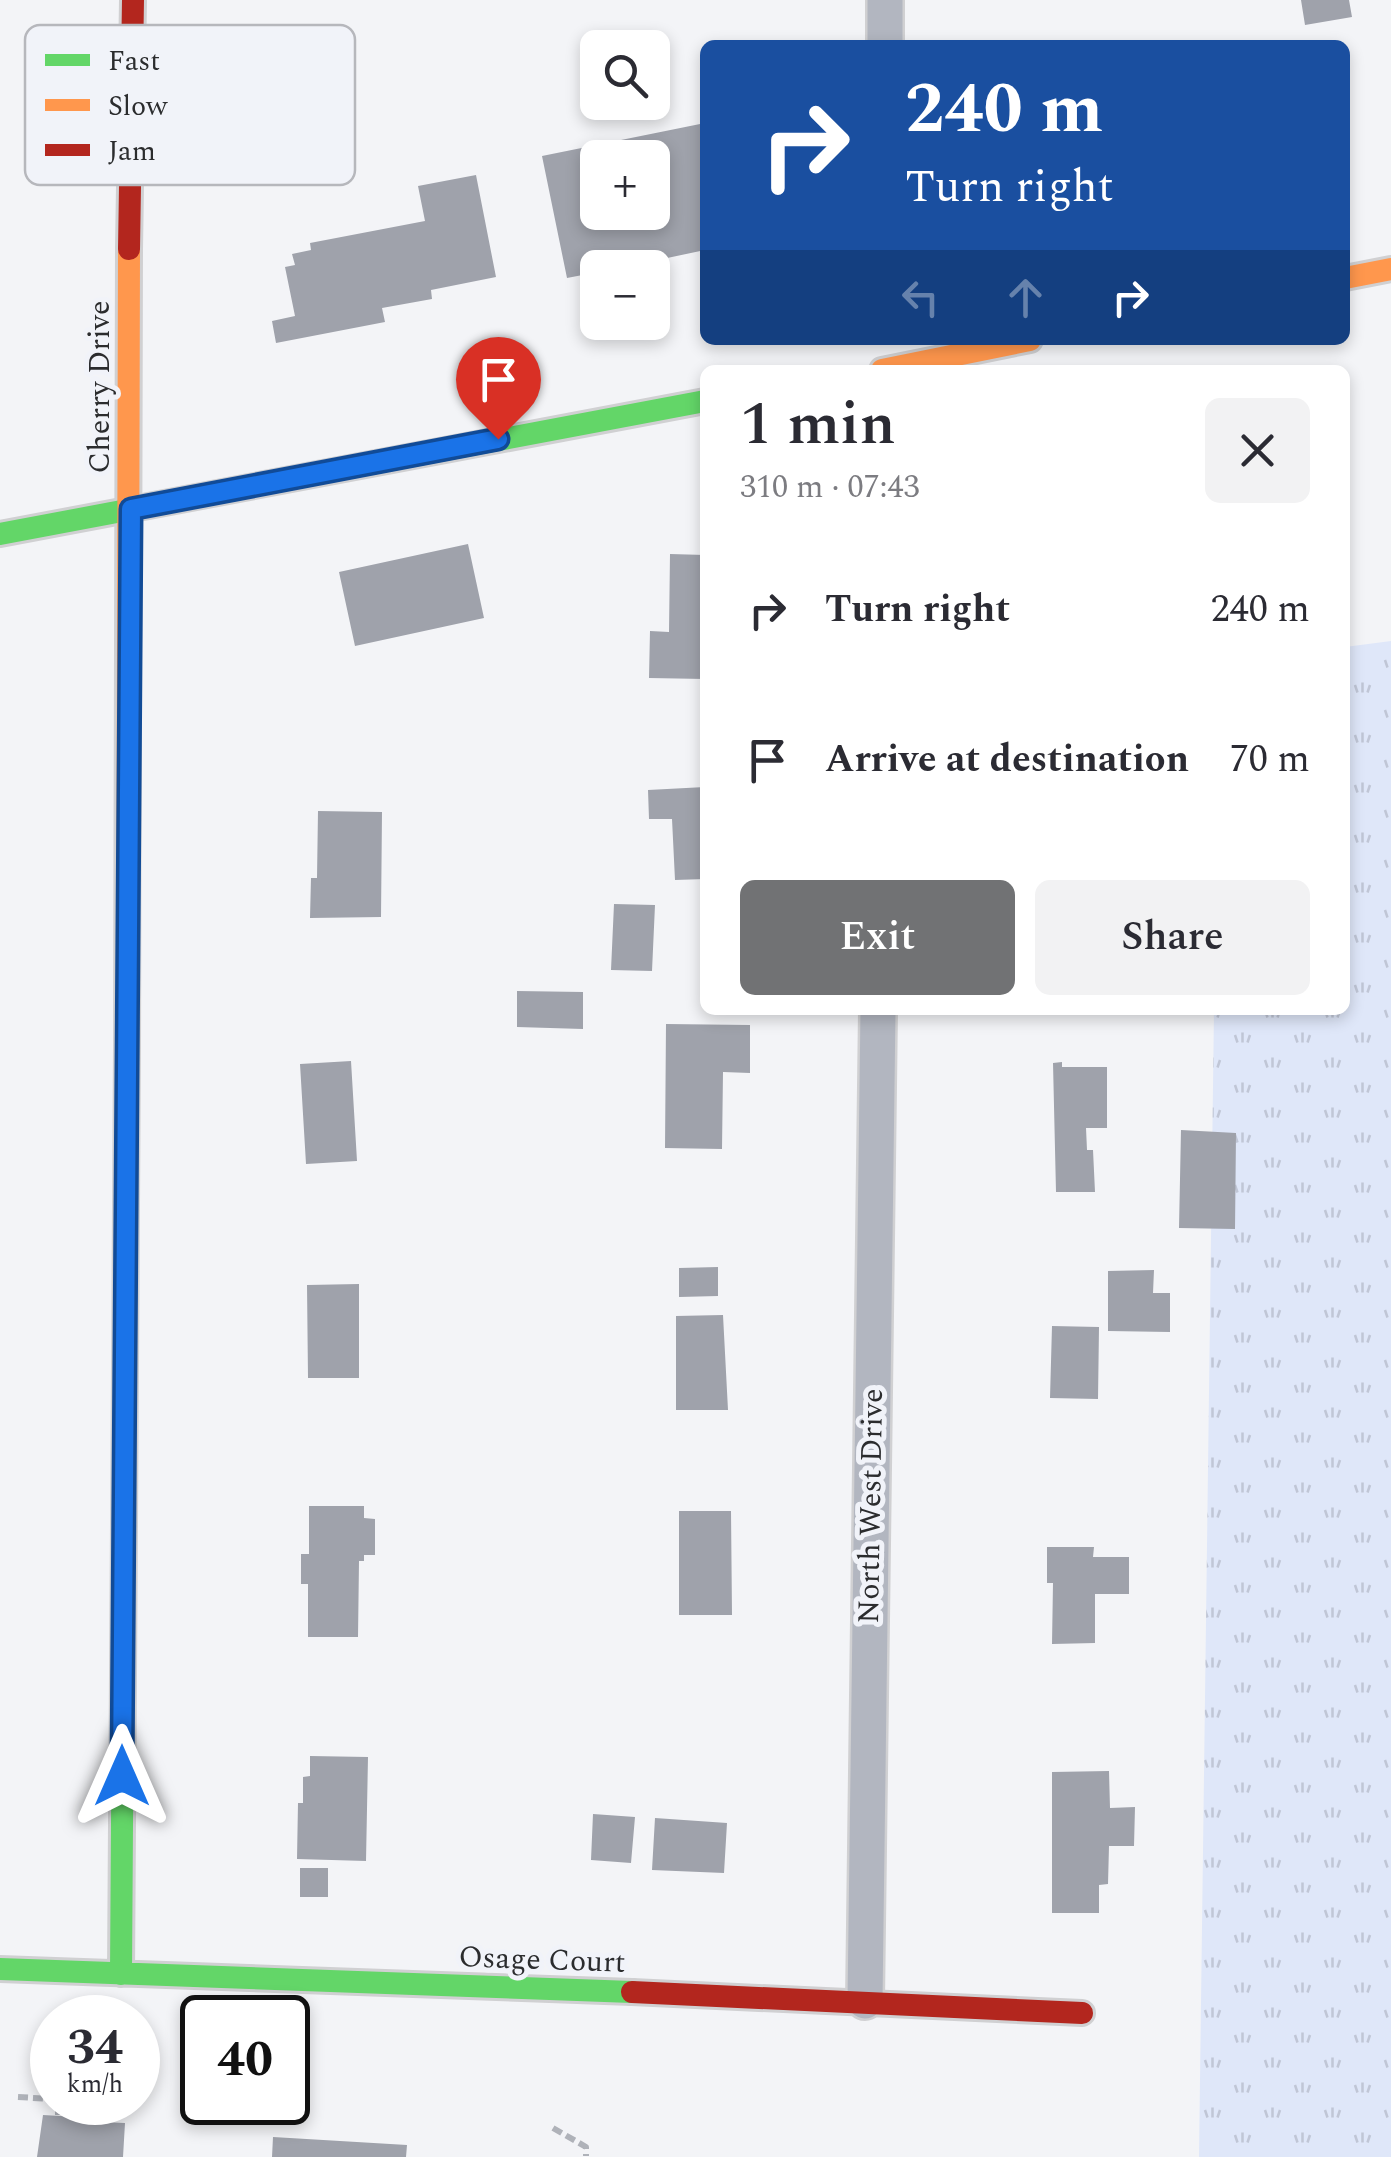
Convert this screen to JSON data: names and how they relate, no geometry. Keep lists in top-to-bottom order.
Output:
{
  "streets": {
    "street": ["Cherry Drive", "North West Drive", "Osage Court"]
  },
  "crossings": [
    ["Cherry Drive", "Osage Court"],
    ["North West Drive", "Osage Court"]
  ],
  "legend": ["Fast", "Slow", "Jam"],
  "page": {
    "map_buttons": ["+", "−"],
    "turn": ["240 m", "Turn right"],
    "heading": ["1 min", "310 m · 07:43"],
    "list": [
      {
        "name": "Turn right",
        "value": "240 m"
      },
      {
        "name": "Arrive at destination",
        "value": "70 m"
      }
    ],
    "buttons": ["Exit", "Share"],
    "speed": "34 km/h",
    "limit": "40"
  }
}
